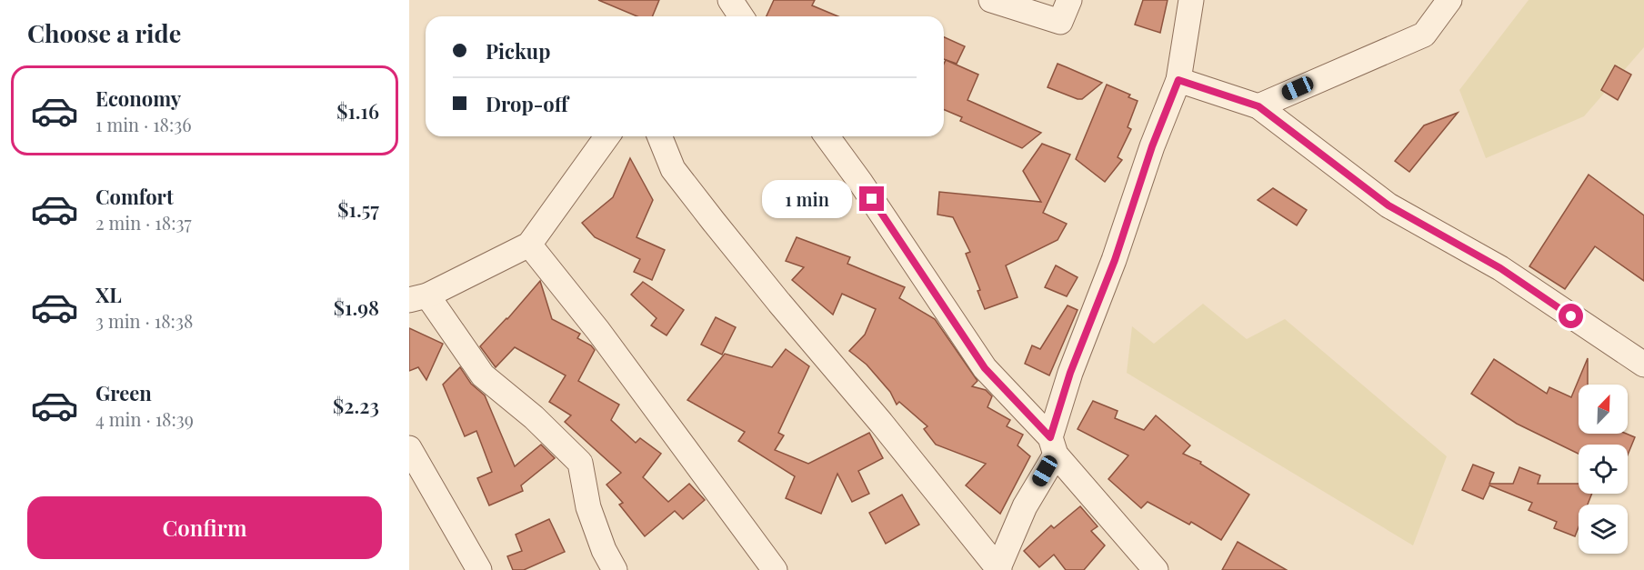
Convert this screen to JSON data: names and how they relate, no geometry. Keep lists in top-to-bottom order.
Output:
{
  "north": "top right",
  "page": {
    "heading": "Choose a ride",
    "banner": ["Pickup", "Drop-off"],
    "list": [
      {
        "name": "Economy",
        "note": "1 min · 18:36",
        "value": "$1.16"
      },
      {
        "name": "Comfort",
        "note": "2 min · 18:37",
        "value": "$1.57"
      },
      {
        "name": "XL",
        "note": "3 min · 18:38",
        "value": "$1.98"
      },
      {
        "name": "Green",
        "note": "4 min · 18:39",
        "value": "$2.23"
      }
    ],
    "bubble": "1 min",
    "buttons": "Confirm"
  }
}
